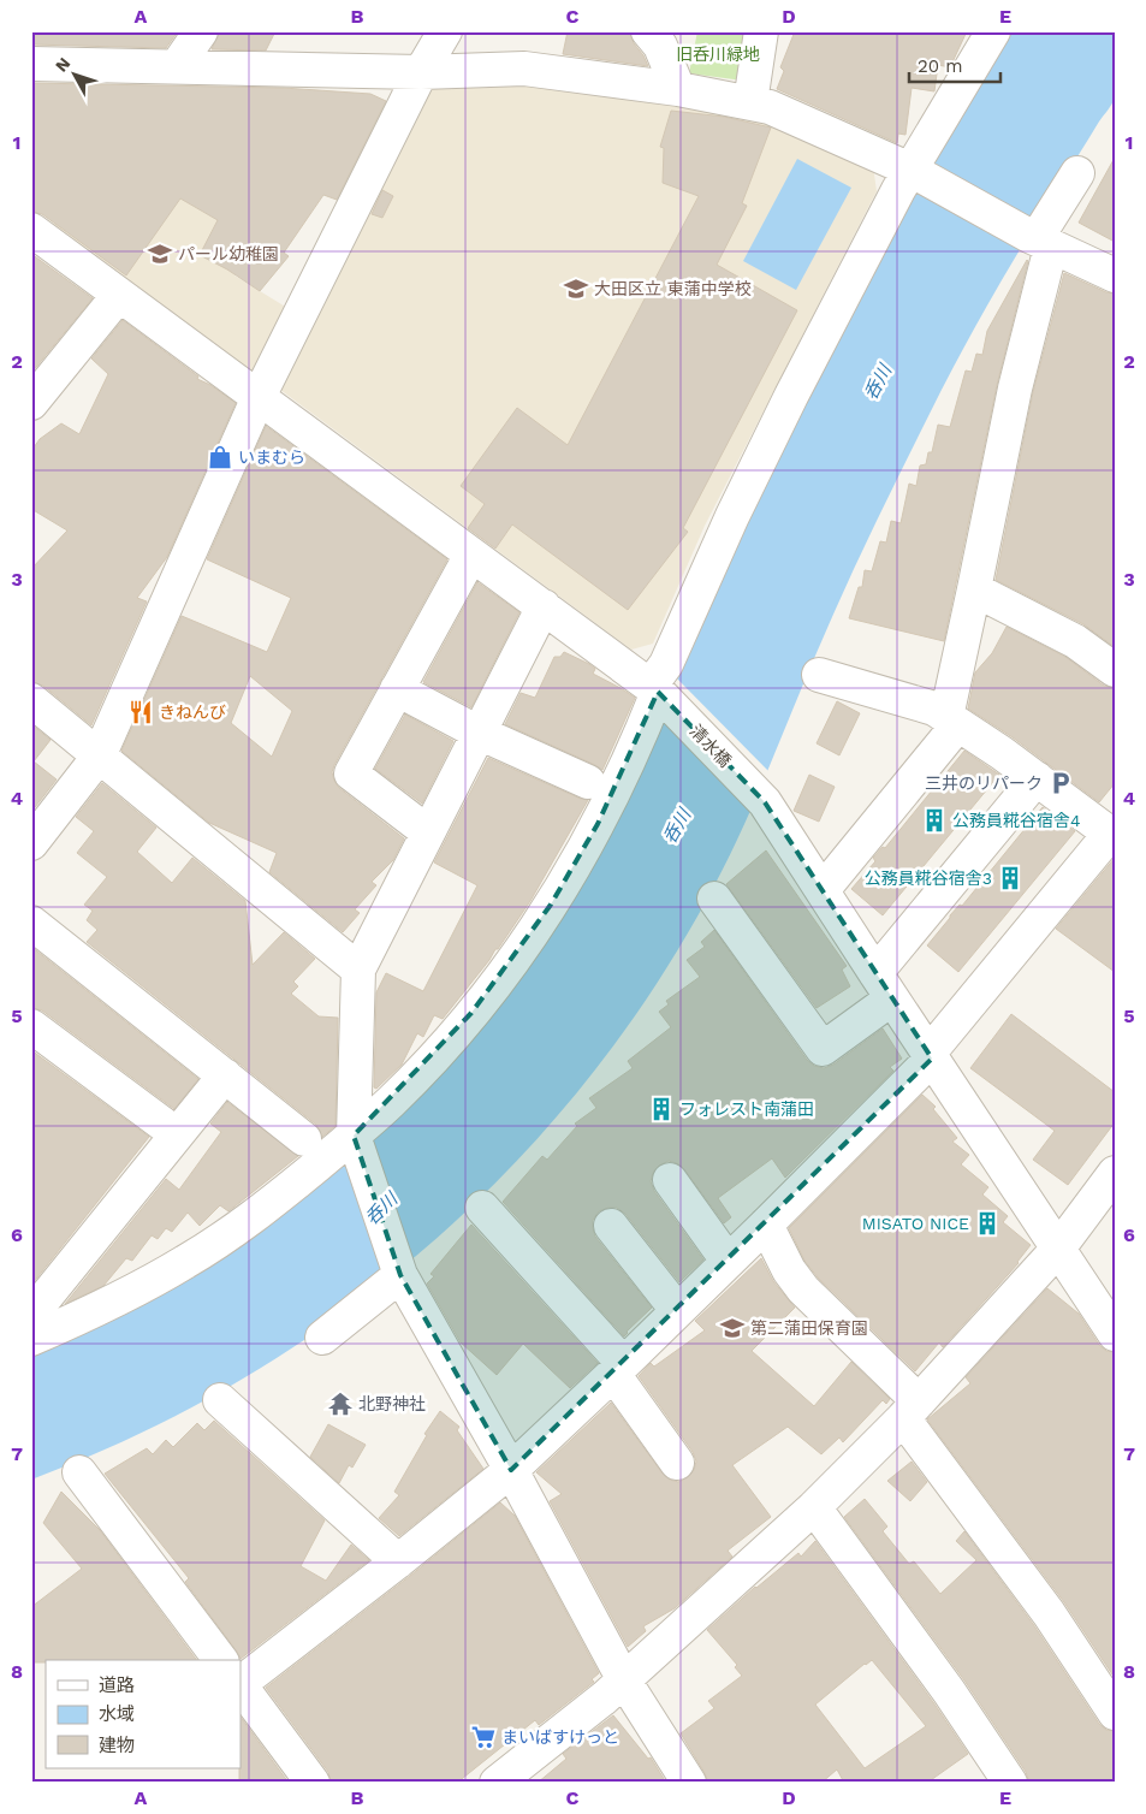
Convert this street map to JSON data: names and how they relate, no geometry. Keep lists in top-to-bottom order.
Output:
{
  "streets": {
    "street": ["清水橋"]
  },
  "water": ["呑川"],
  "parks": ["旧呑川緑地"],
  "places": {
    "school or university": ["パール幼稚園", "大田区立 東蒲中学校", "第二蒲田保育園"],
    "shop": ["いまむら"],
    "restaurant": ["きねんび"],
    "parking": ["三井のリパーク"],
    "building": [
      "公務員糀谷宿舎4",
      "公務員糀谷宿舎3",
      "フォレスト南蒲田",
      "MISATO NICE"
    ],
    "temple": ["北野神社"],
    "supermarket": ["まいばすけっと"]
  },
  "legend": ["道路", "水域", "建物"],
  "scale_bar": "20 m",
  "north": "top left",
  "grid": {
    "columns": [
      "A",
      "B",
      "C",
      "D",
      "E"
    ],
    "rows": [
      "1",
      "2",
      "3",
      "4",
      "5",
      "6",
      "7",
      "8"
    ]
  }
}
